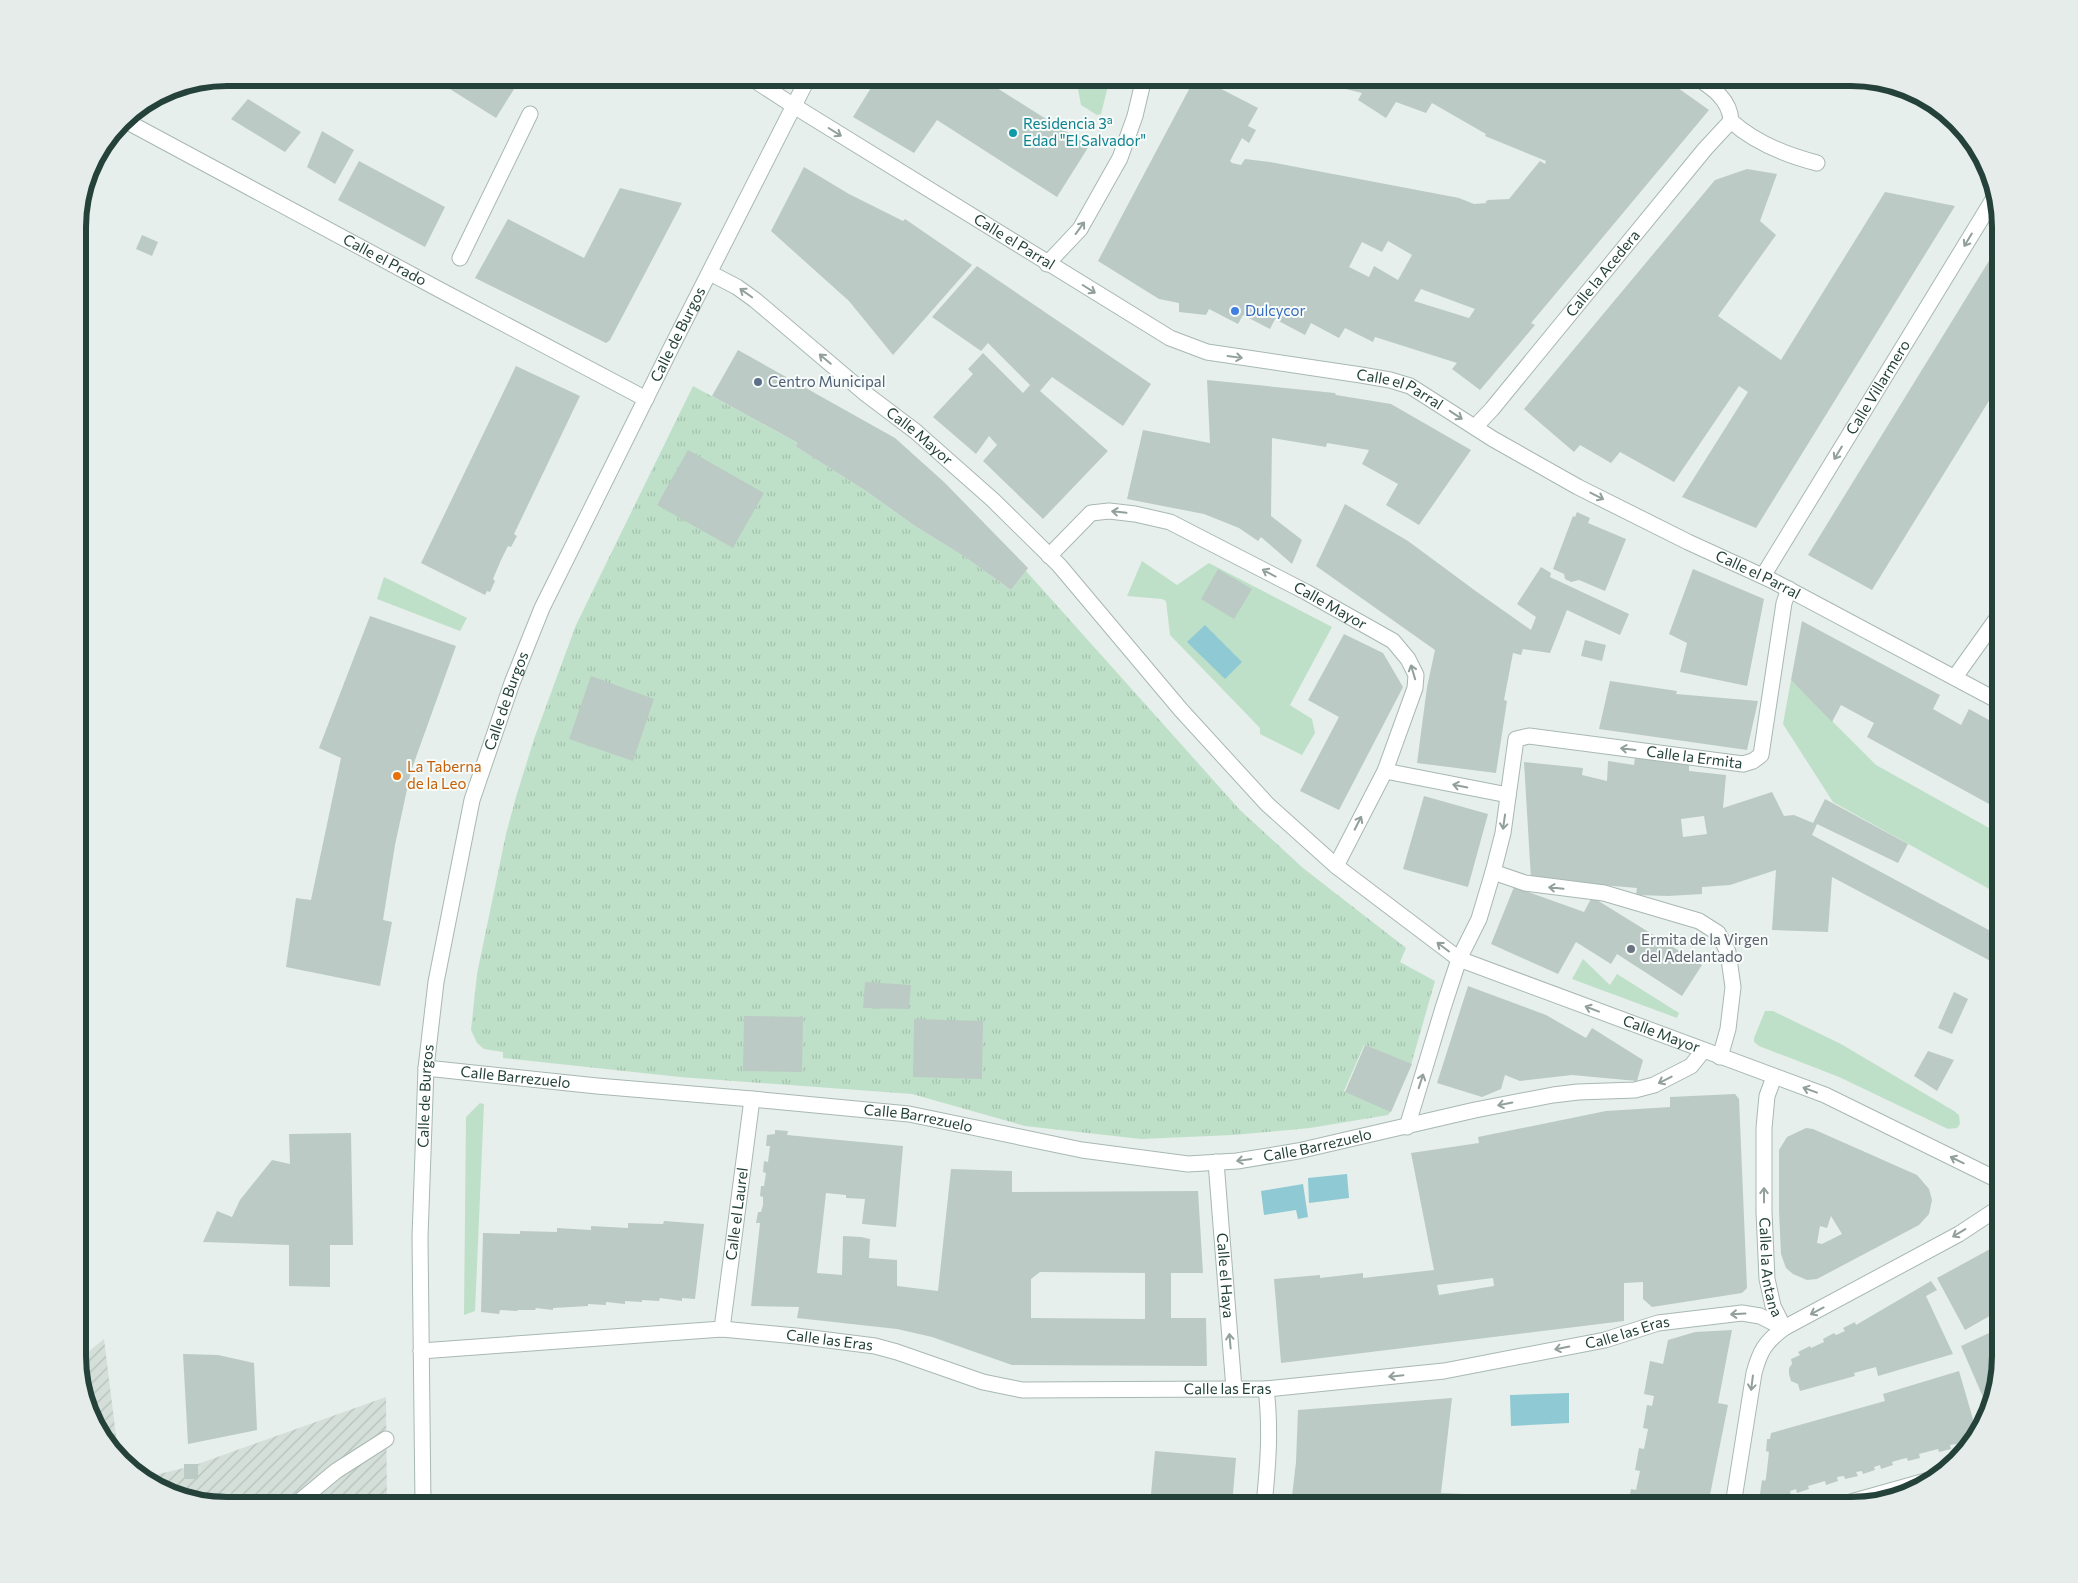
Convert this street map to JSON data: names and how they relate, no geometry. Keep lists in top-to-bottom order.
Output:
{
  "streets": {
    "street": [
      "Calle el Parral",
      "Calle el Prado",
      "Calle la Acedera",
      "Calle de Burgos",
      "Calle Villarmero",
      "Calle Mayor",
      "Calle la Ermita",
      "Calle Barrezuelo",
      "Calle el Laurel",
      "Calle la Antana",
      "Calle el Haya",
      "Calle las Eras"
    ]
  },
  "crossings": [
    ["Calle el Parral", "Calle la Acedera"],
    ["Calle el Parral", "Calle de Burgos"],
    ["Calle el Parral", "Calle Villarmero"],
    ["Calle el Parral", "Calle la Ermita"],
    ["Calle el Prado", "Calle de Burgos"],
    ["Calle de Burgos", "Calle Mayor"],
    ["Calle de Burgos", "Calle Barrezuelo"],
    ["Calle de Burgos", "Calle las Eras"],
    ["Calle Mayor", "Calle la Ermita"],
    ["Calle Mayor", "Calle Barrezuelo"],
    ["Calle Mayor", "Calle la Antana"],
    ["Calle Barrezuelo", "Calle el Laurel"],
    ["Calle Barrezuelo", "Calle el Haya"],
    ["Calle el Laurel", "Calle las Eras"],
    ["Calle la Antana", "Calle las Eras"],
    ["Calle el Haya", "Calle las Eras"]
  ],
  "one_way": [
    "Calle el Parral",
    "Calle Villarmero",
    "Calle Mayor",
    "Calle Barrezuelo",
    "Calle el Haya",
    "Calle las Eras"
  ],
  "places": [
    "Residencia 3ª Edad \"El Salvador\"",
    "Dulcycor",
    "Centro Municipal",
    "La Taberna de la Leo",
    "Ermita de la Virgen del Adelantado"
  ]
}
